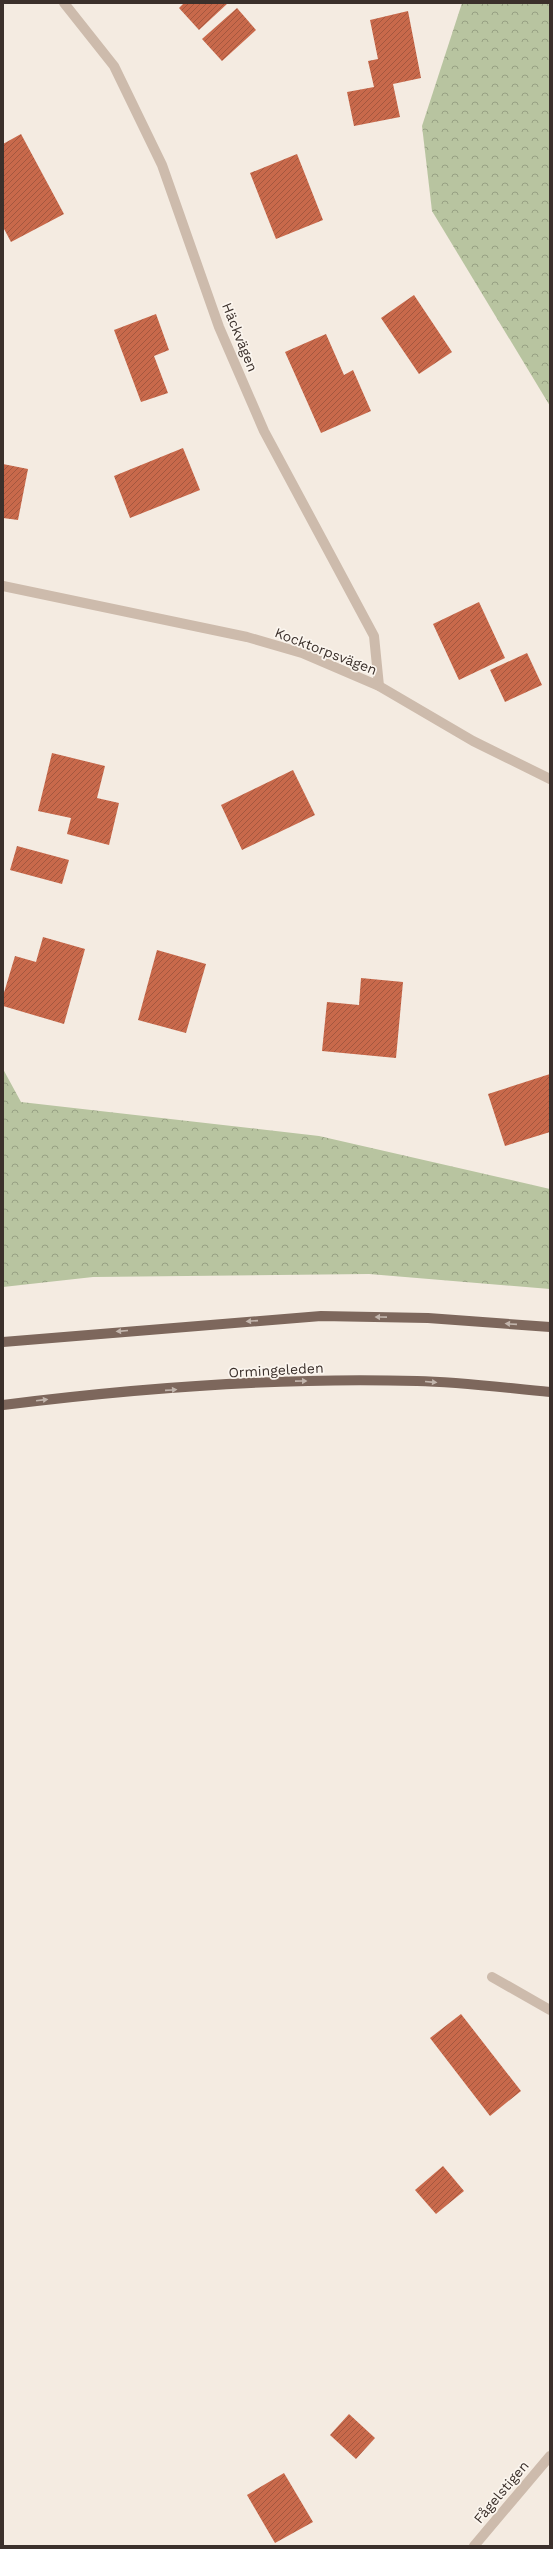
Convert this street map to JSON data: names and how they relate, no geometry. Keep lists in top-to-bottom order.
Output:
{
  "streets": {
    "main road": ["Ormingeleden"],
    "street": ["Häckvägen", "Kocktorpsvägen", "Fågelstigen"]
  },
  "crossings": [
    ["Häckvägen", "Kocktorpsvägen"]
  ]
}
